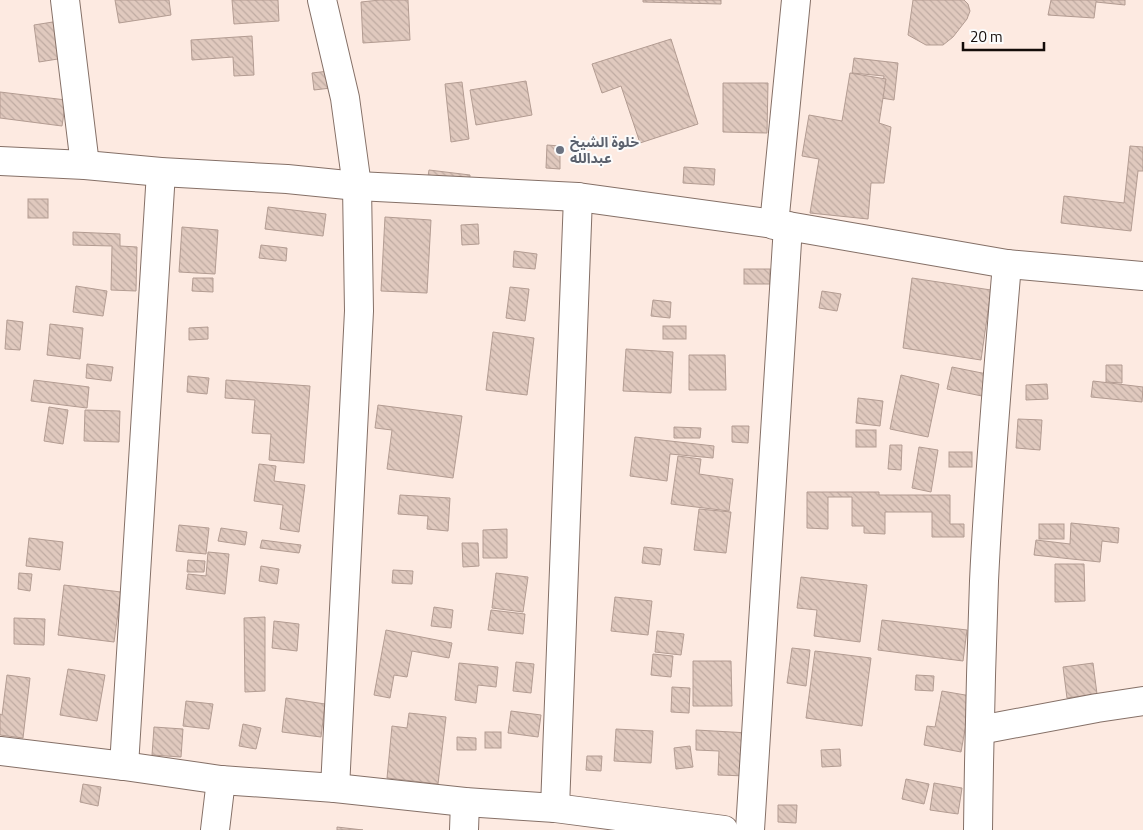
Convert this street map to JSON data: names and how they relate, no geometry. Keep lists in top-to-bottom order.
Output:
{
  "places": ["خلوة الشيخ عبدالله"],
  "scale_bar": "20 m"
}
